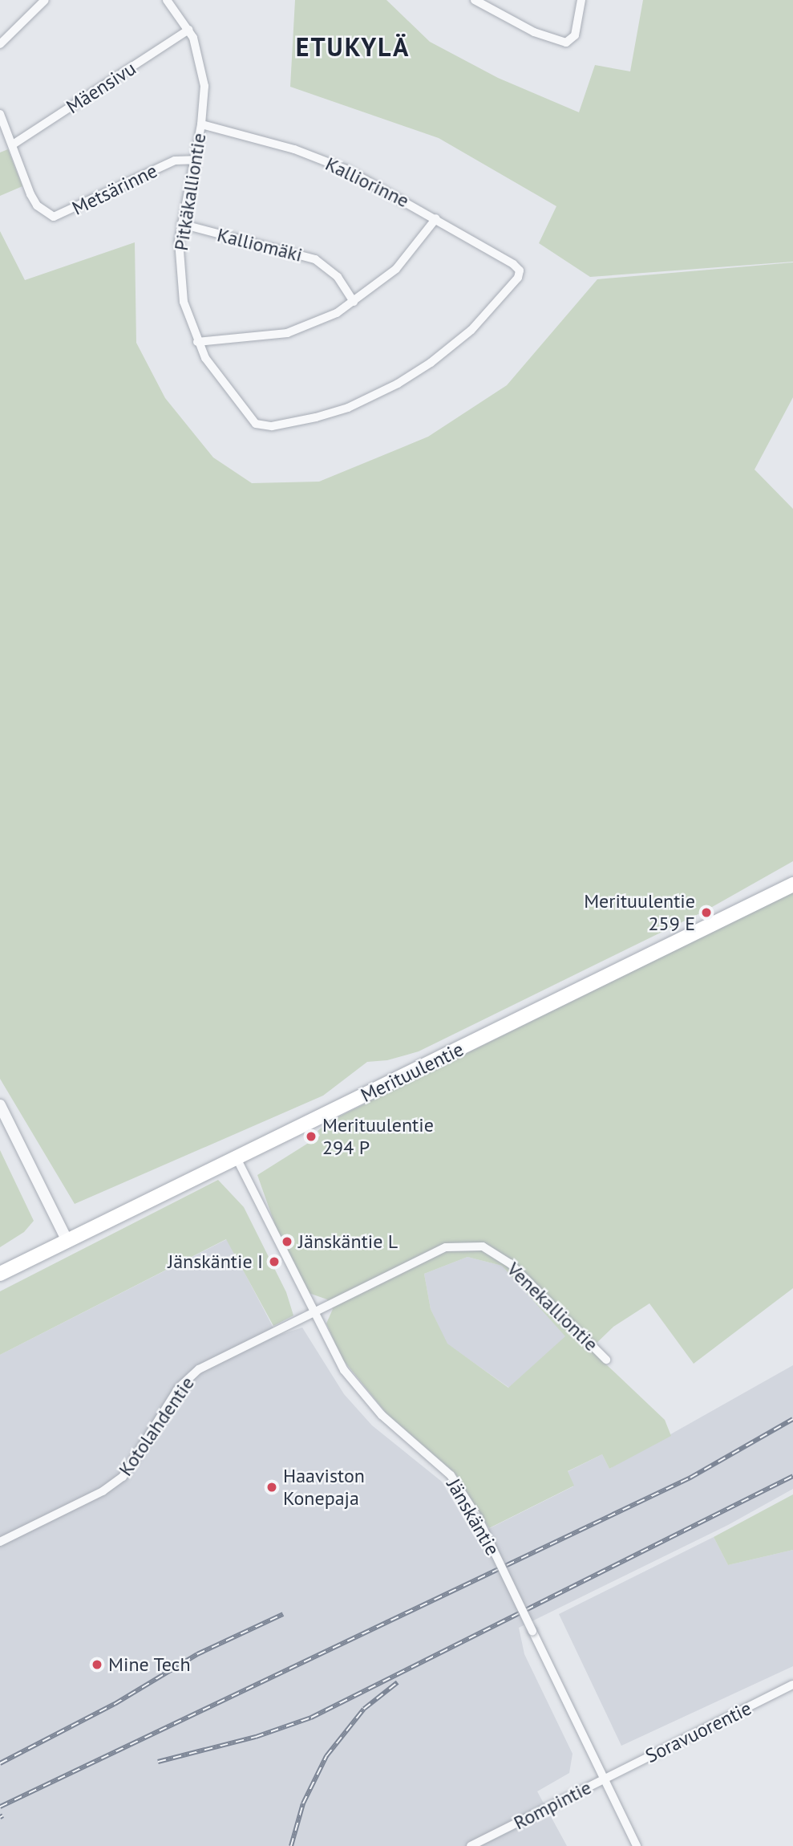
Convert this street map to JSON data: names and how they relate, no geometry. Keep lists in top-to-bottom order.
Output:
{
  "streets": {
    "main road": ["Merituulentie"],
    "street": [
      "Mäensivu",
      "Kalliorinne",
      "Metsärinne",
      "Pitkäkalliontie",
      "Kalliomäki",
      "Venekalliontie",
      "Kotolahdentie",
      "Jänskäntie",
      "Soravuorentie",
      "Rompintie"
    ]
  },
  "crossings": [
    ["Mäensivu", "Metsärinne"],
    ["Mäensivu", "Pitkäkalliontie"],
    ["Kalliorinne", "Pitkäkalliontie"],
    ["Metsärinne", "Pitkäkalliontie"],
    ["Pitkäkalliontie", "Kalliomäki"],
    ["Merituulentie", "Jänskäntie"],
    ["Venekalliontie", "Kotolahdentie"],
    ["Venekalliontie", "Jänskäntie"],
    ["Kotolahdentie", "Jänskäntie"],
    ["Jänskäntie", "Soravuorentie"],
    ["Jänskäntie", "Rompintie"],
    ["Soravuorentie", "Rompintie"]
  ],
  "districts": ["ETUKYLÄ"],
  "places": [
    "Merituulentie 259 E",
    "Merituulentie 294 P",
    "Jänskäntie L",
    "Jänskäntie I",
    "Haaviston Konepaja",
    "Mine Tech"
  ]
}
